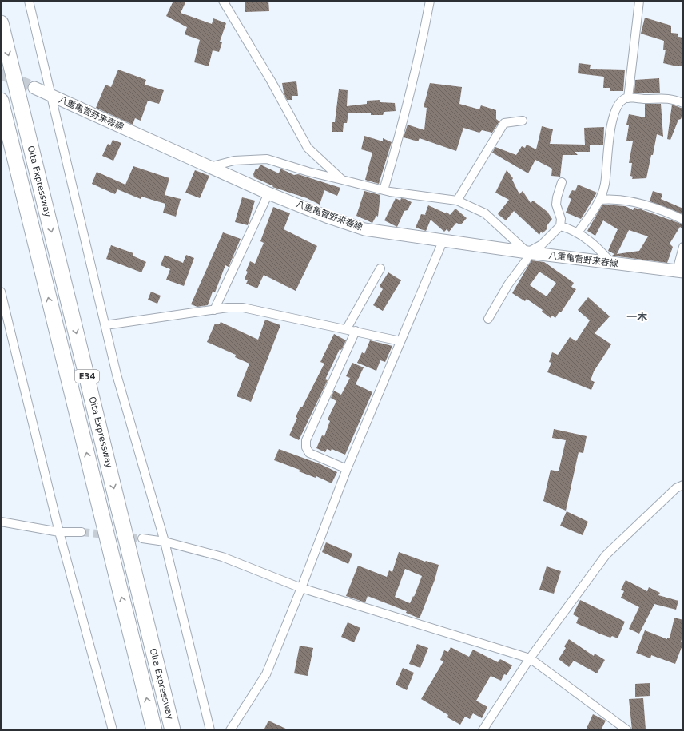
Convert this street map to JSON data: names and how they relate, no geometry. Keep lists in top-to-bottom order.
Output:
{
  "streets": {
    "highway": ["Oita Expressway", "E34"],
    "main road": ["八重亀菅野来春線"]
  },
  "districts": ["一木"]
}
